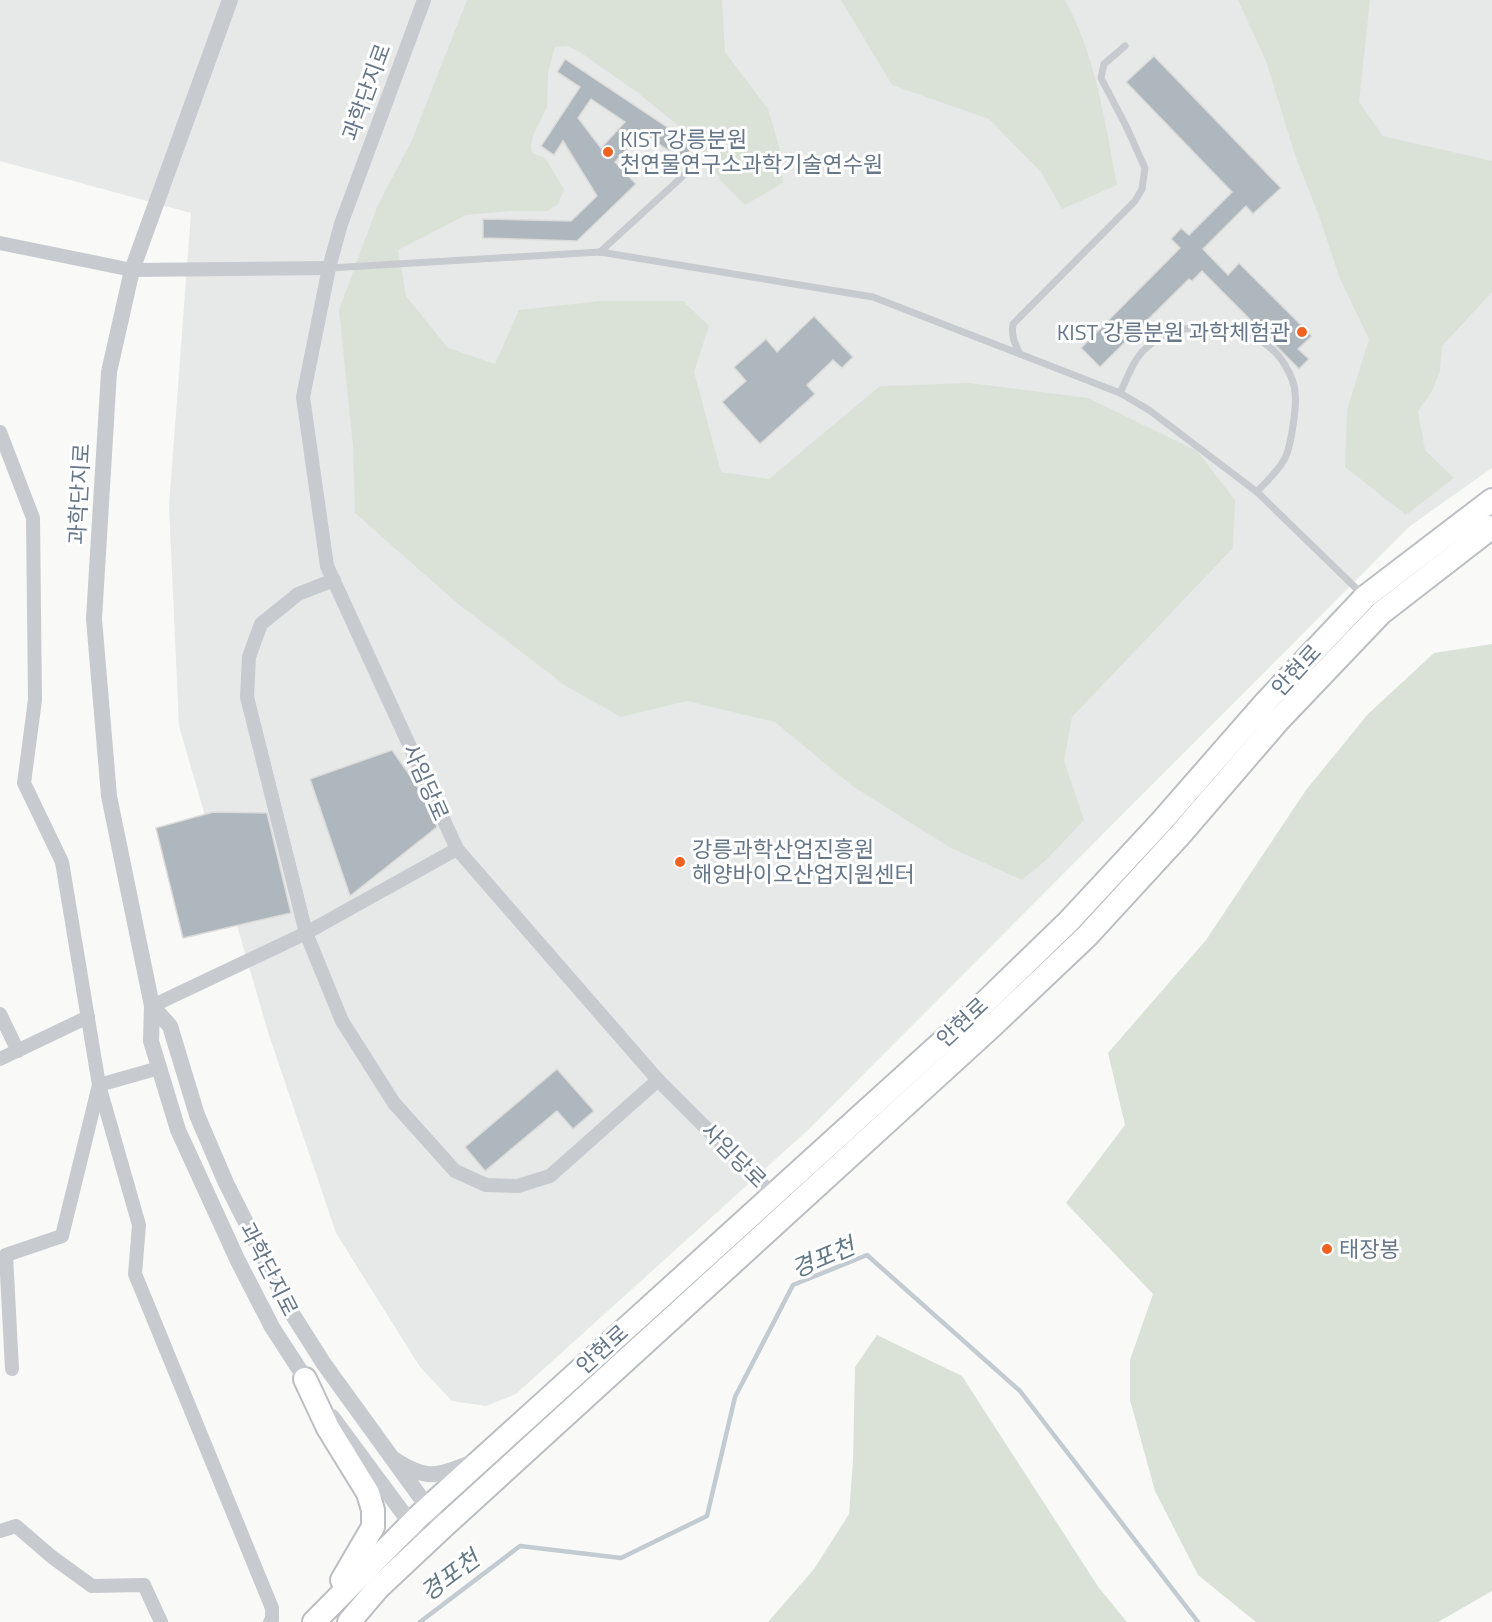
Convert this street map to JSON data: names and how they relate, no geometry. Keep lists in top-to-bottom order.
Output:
{
  "streets": {
    "highway": ["안현로"],
    "street": ["과학단지로", "사임당로"]
  },
  "crossings": [
    ["과학단지로", "안현로"],
    ["과학단지로", "사임당로"],
    ["안현로", "사임당로"]
  ],
  "water": ["경포천"],
  "places": [
    "KIST 강릉분원 천연물연구소과학기술연수원",
    "KIST 강릉분원 과학체험관",
    "강릉과학산업진흥원 해양바이오산업지원센터",
    "태장봉"
  ]
}
